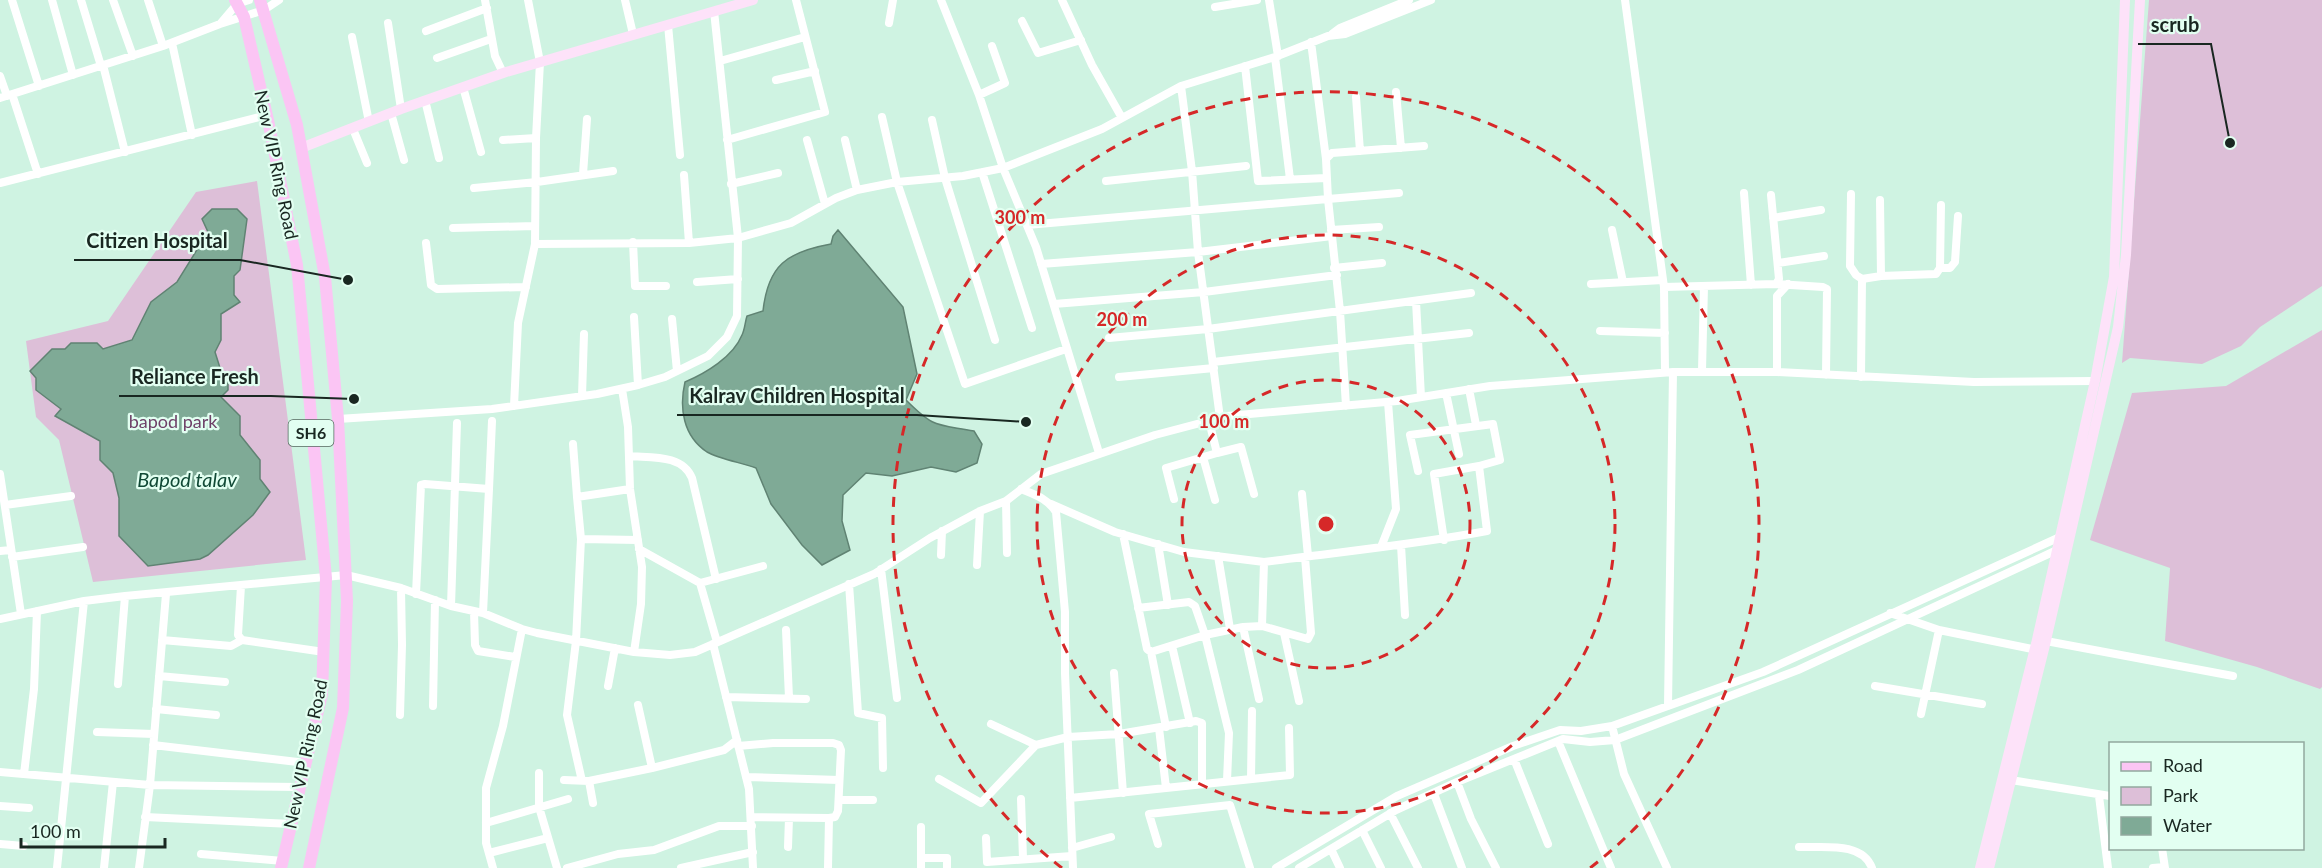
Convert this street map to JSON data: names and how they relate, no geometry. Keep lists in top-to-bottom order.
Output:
{
  "streets": {
    "main road": ["New VIP Ring Road", "SH6"]
  },
  "water": ["Bapod talav"],
  "parks": ["bapod park"],
  "places": [
    "scrub",
    "Citizen Hospital",
    "Reliance Fresh",
    "Kalrav Children Hospital"
  ],
  "legend": ["Road", "Park", "Water"],
  "scale_bar": "100 m",
  "rings": ["300 m", "200 m", "100 m"]
}
